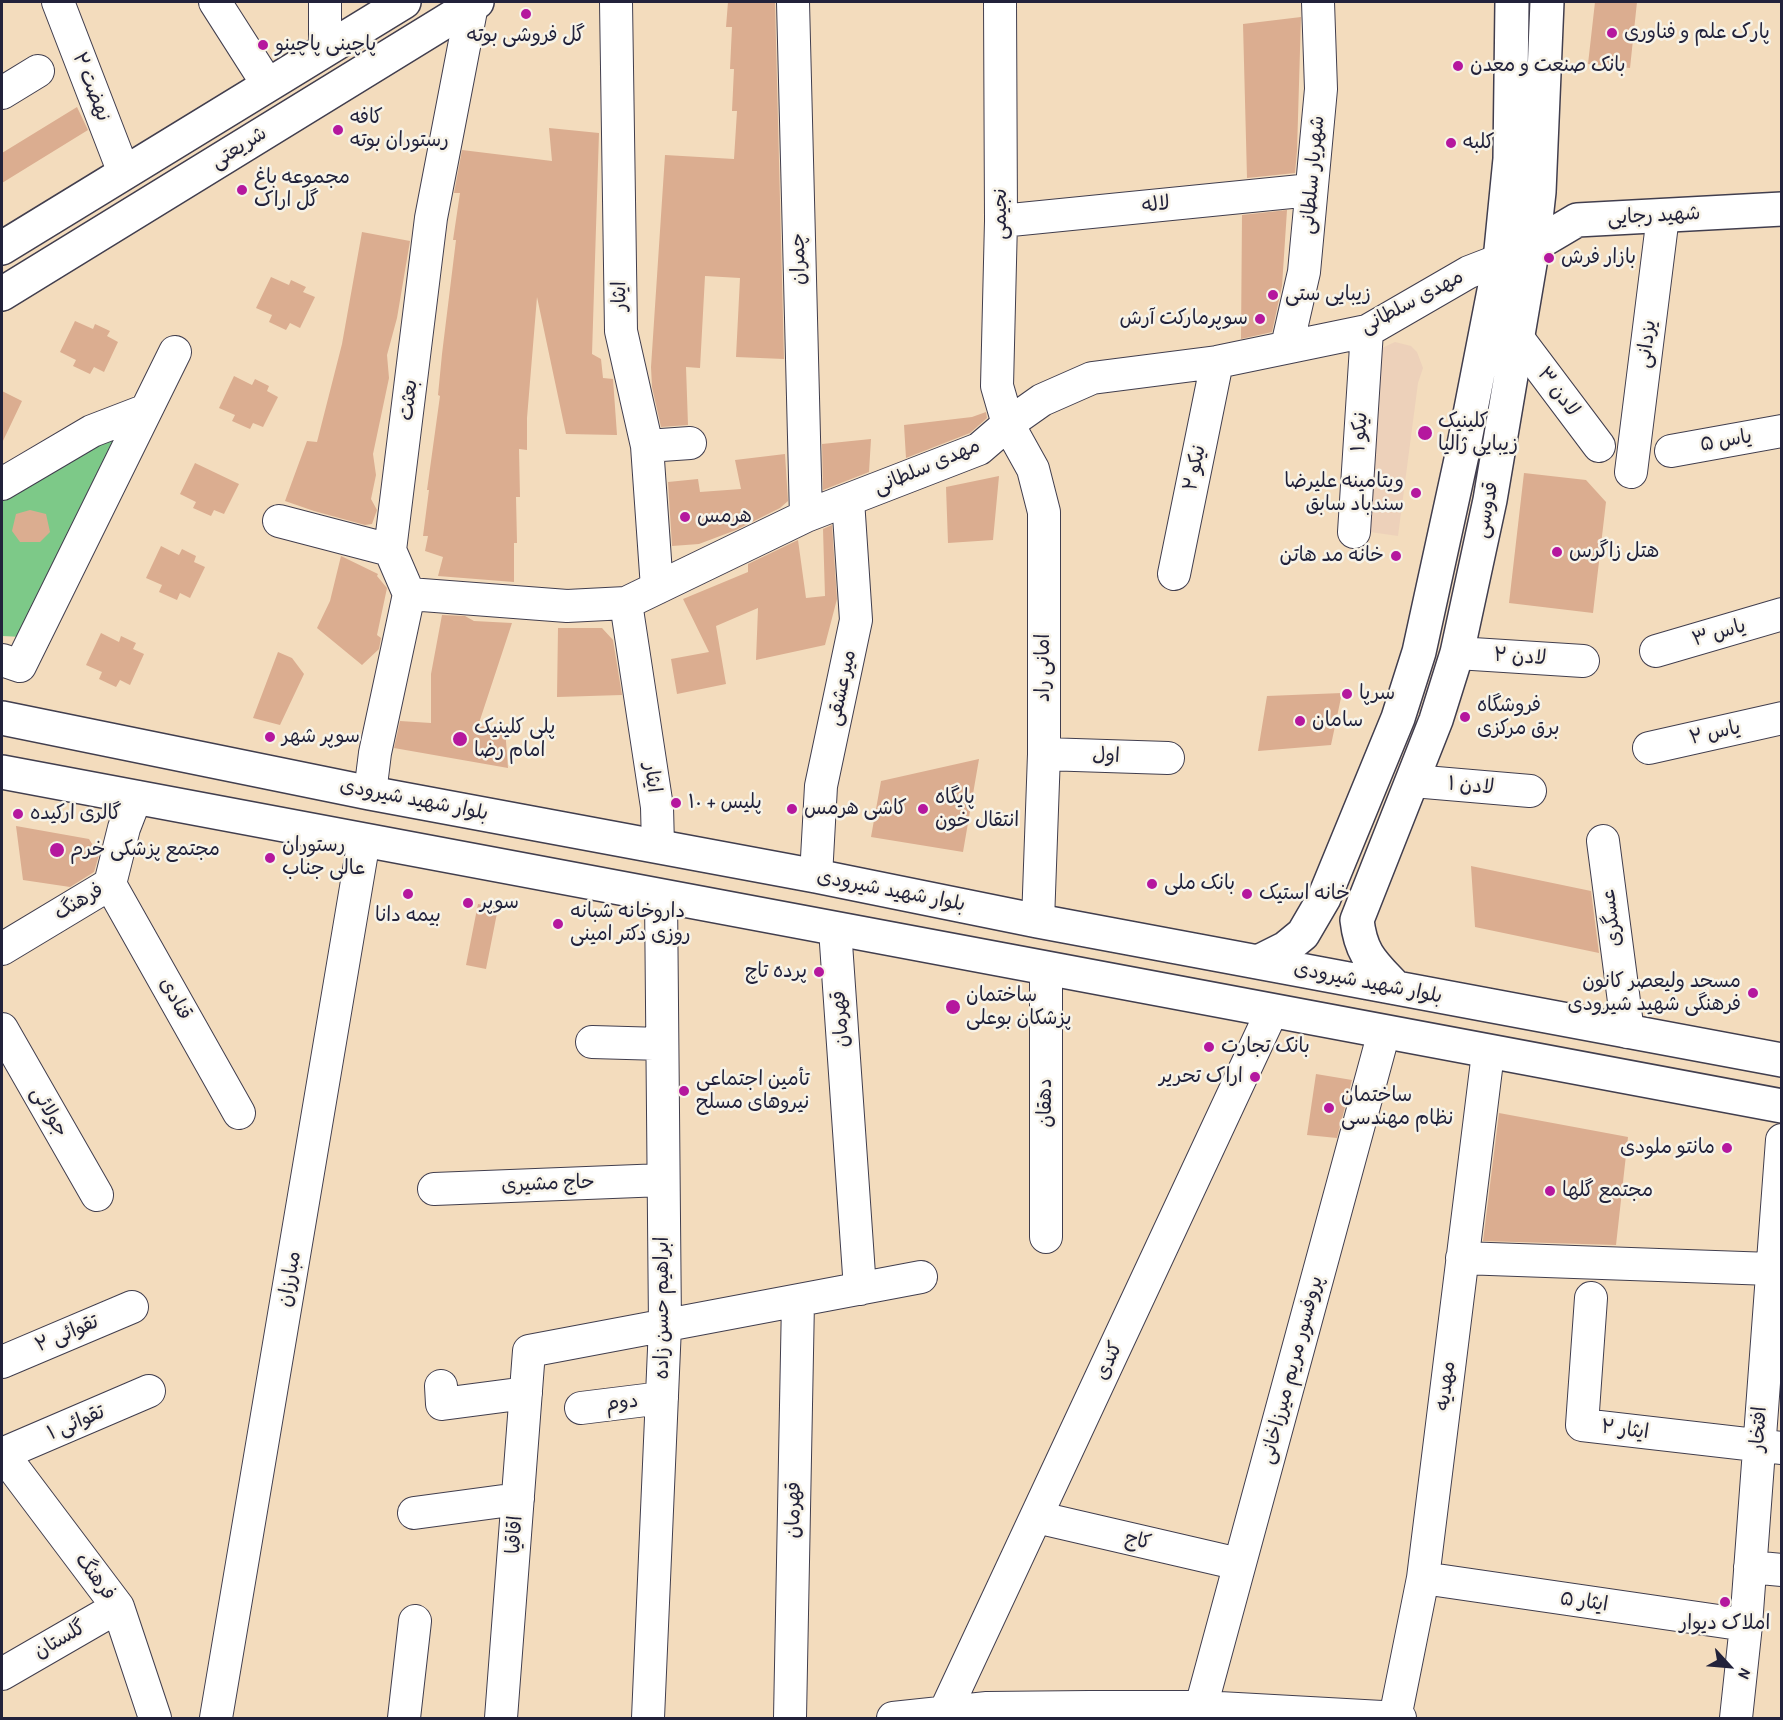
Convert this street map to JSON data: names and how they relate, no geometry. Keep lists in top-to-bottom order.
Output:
{
  "streets": {
    "main road": [
      "شریعتی",
      "شهید رجایی",
      "قدوسی",
      "بلوار شهید شیرودی"
    ],
    "street": [
      "نهضت ۲",
      "شهریار سلطانی",
      "لاله",
      "نجیمی",
      "چمران",
      "ایثار",
      "مهدی سلطانی",
      "یزدانی",
      "لادن ۳",
      "بعثت",
      "نیکو ۱",
      "یاس ۵",
      "نیکو ۲",
      "یاس ۳",
      "لادن ۲",
      "امانی راد",
      "میرعشقی",
      "یاس ۲",
      "اول",
      "لادن ۱",
      "فرهنگ",
      "عسگری",
      "قنادی",
      "قهرمان",
      "دهقان",
      "جولائی",
      "حاج مشیری",
      "مبارزان",
      "ابراهیم حسن زاده",
      "تقوائی ۲",
      "کندی",
      "پروفسور مریم میرزاخانی",
      "مهدیه",
      "دوم",
      "تقوائی ۱",
      "افتخار",
      "ایثار ۲",
      "اقاقیا",
      "کاج",
      "ایثار ۵",
      "گلستان"
    ]
  },
  "crossings": [
    ["نهضت ۲", "شریعتی"],
    ["شریعتی", "بعثت"],
    ["شهریار سلطانی", "لاله"],
    ["شهریار سلطانی", "مهدی سلطانی"],
    ["لاله", "نجیمی"],
    ["نجیمی", "مهدی سلطانی"],
    ["نجیمی", "امانی راد"],
    ["شهید رجایی", "یزدانی"],
    ["شهید رجایی", "قدوسی"],
    ["چمران", "مهدی سلطانی"],
    ["ایثار", "مهدی سلطانی"],
    ["ایثار", "بلوار شهید شیرودی"],
    ["مهدی سلطانی", "نیکو ۱"],
    ["مهدی سلطانی", "نیکو ۲"],
    ["مهدی سلطانی", "قدوسی"],
    ["مهدی سلطانی", "امانی راد"],
    ["مهدی سلطانی", "میرعشقی"],
    ["لادن ۳", "قدوسی"],
    ["قدوسی", "لادن ۲"],
    ["قدوسی", "لادن ۱"],
    ["قدوسی", "بلوار شهید شیرودی"],
    ["امانی راد", "اول"],
    ["امانی راد", "بلوار شهید شیرودی"],
    ["میرعشقی", "بلوار شهید شیرودی"],
    ["بلوار شهید شیرودی", "عسگری"],
    ["فرهنگ", "قنادی"],
    ["فرهنگ", "تقوائی ۱"],
    ["فرهنگ", "گلستان"],
    ["حاج مشیری", "ابراهیم حسن زاده"],
    ["ابراهیم حسن زاده", "دوم"],
    ["ابراهیم حسن زاده", "اقاقیا"],
    ["کندی", "کاج"],
    ["پروفسور مریم میرزاخانی", "کاج"],
    ["مهدیه", "ایثار ۵"],
    ["افتخار", "ایثار ۲"],
    ["افتخار", "ایثار ۵"]
  ],
  "places": [
    "گل فروشی بوته",
    "پارک علم و فناوری",
    "پاچینی پاچینو",
    "بانک صنعت و معدن",
    "کافه رستوران بوته",
    "کلبه",
    "مجموعه باغ گل اراک",
    "بازار فرش",
    "زیبایی ستی",
    "سوپرمارکت آرش",
    "کلینیک زیبایی ژالیا",
    "ویتامینه علیرضا سندباد سابق",
    "هرمس",
    "هتل زاگرس",
    "خانه مد هاتن",
    "سرپا",
    "فروشگاه برق مرکزی",
    "سامان",
    "سوپر شهر",
    "پلی کلینیک امام رضا",
    "پلیس + ۱۰",
    "کاشی هرمس",
    "پایگاه انتقال خون",
    "گالری ارکیده",
    "مجتمع پزشکی خرم",
    "رستوران عالی جناب",
    "بانک ملی",
    "بیمه دانا",
    "خانه استیک",
    "سوپر",
    "داروخانه شبانه روزی دکتر امینی",
    "پرده تاچ",
    "مسجد ولیعصر کانون فرهنگی شهید شیرودی",
    "ساختمان پزشکان بوعلی",
    "بانک تجارت",
    "اراک تحریر",
    "تأمین اجتماعی نیروهای مسلح",
    "ساختمان نظام مهندسی",
    "مانتو ملودی",
    "مجتمع گلها",
    "املاک دیوار"
  ],
  "north": "bottom right"
}
